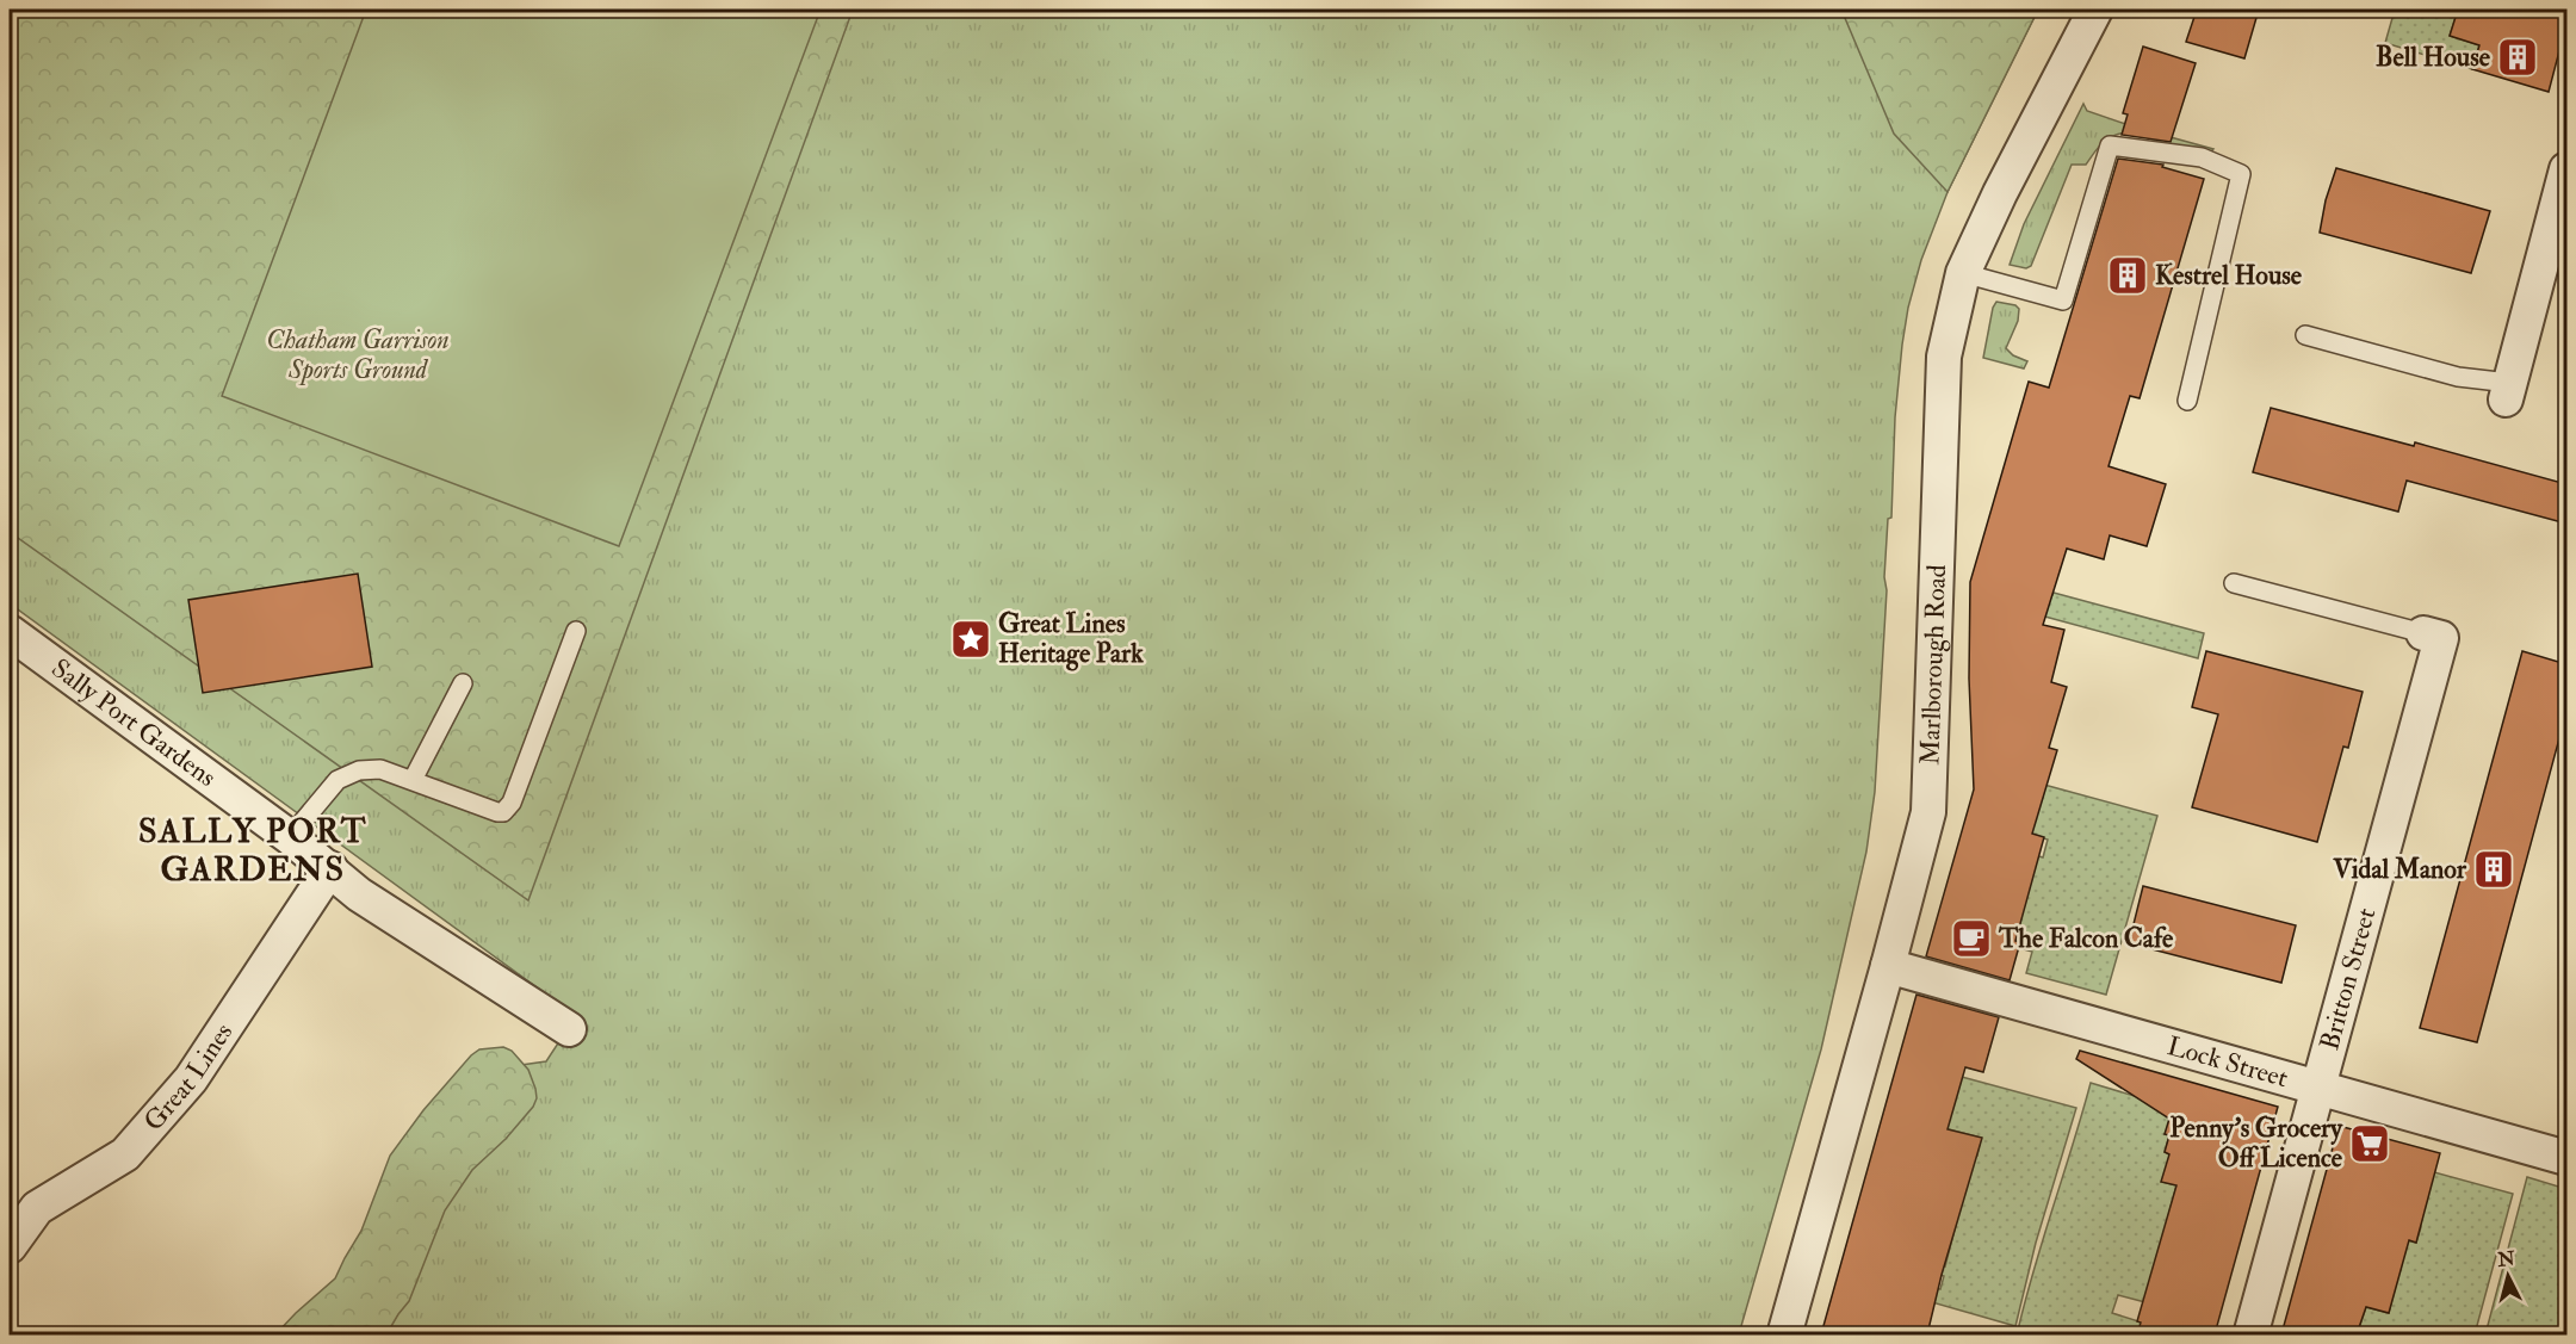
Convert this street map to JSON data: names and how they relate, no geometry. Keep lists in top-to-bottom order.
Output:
{
  "streets": {
    "street": [
      "Marlborough Road",
      "Sally Port Gardens",
      "Britton Street",
      "Lock Street",
      "Great Lines"
    ]
  },
  "crossings": [
    ["Marlborough Road", "Lock Street"],
    ["Sally Port Gardens", "Great Lines"],
    ["Britton Street", "Lock Street"]
  ],
  "districts": ["SALLY PORT GARDENS"],
  "parks": ["Chatham Garrison Sports Ground"],
  "places": {
    "building": ["Bell House", "Kestrel House", "Vidal Manor"],
    "place": ["Great Lines Heritage Park"],
    "cafe": ["The Falcon Cafe"],
    "supermarket": ["Penny's Grocery Off Licence"]
  },
  "north": "top"
}
